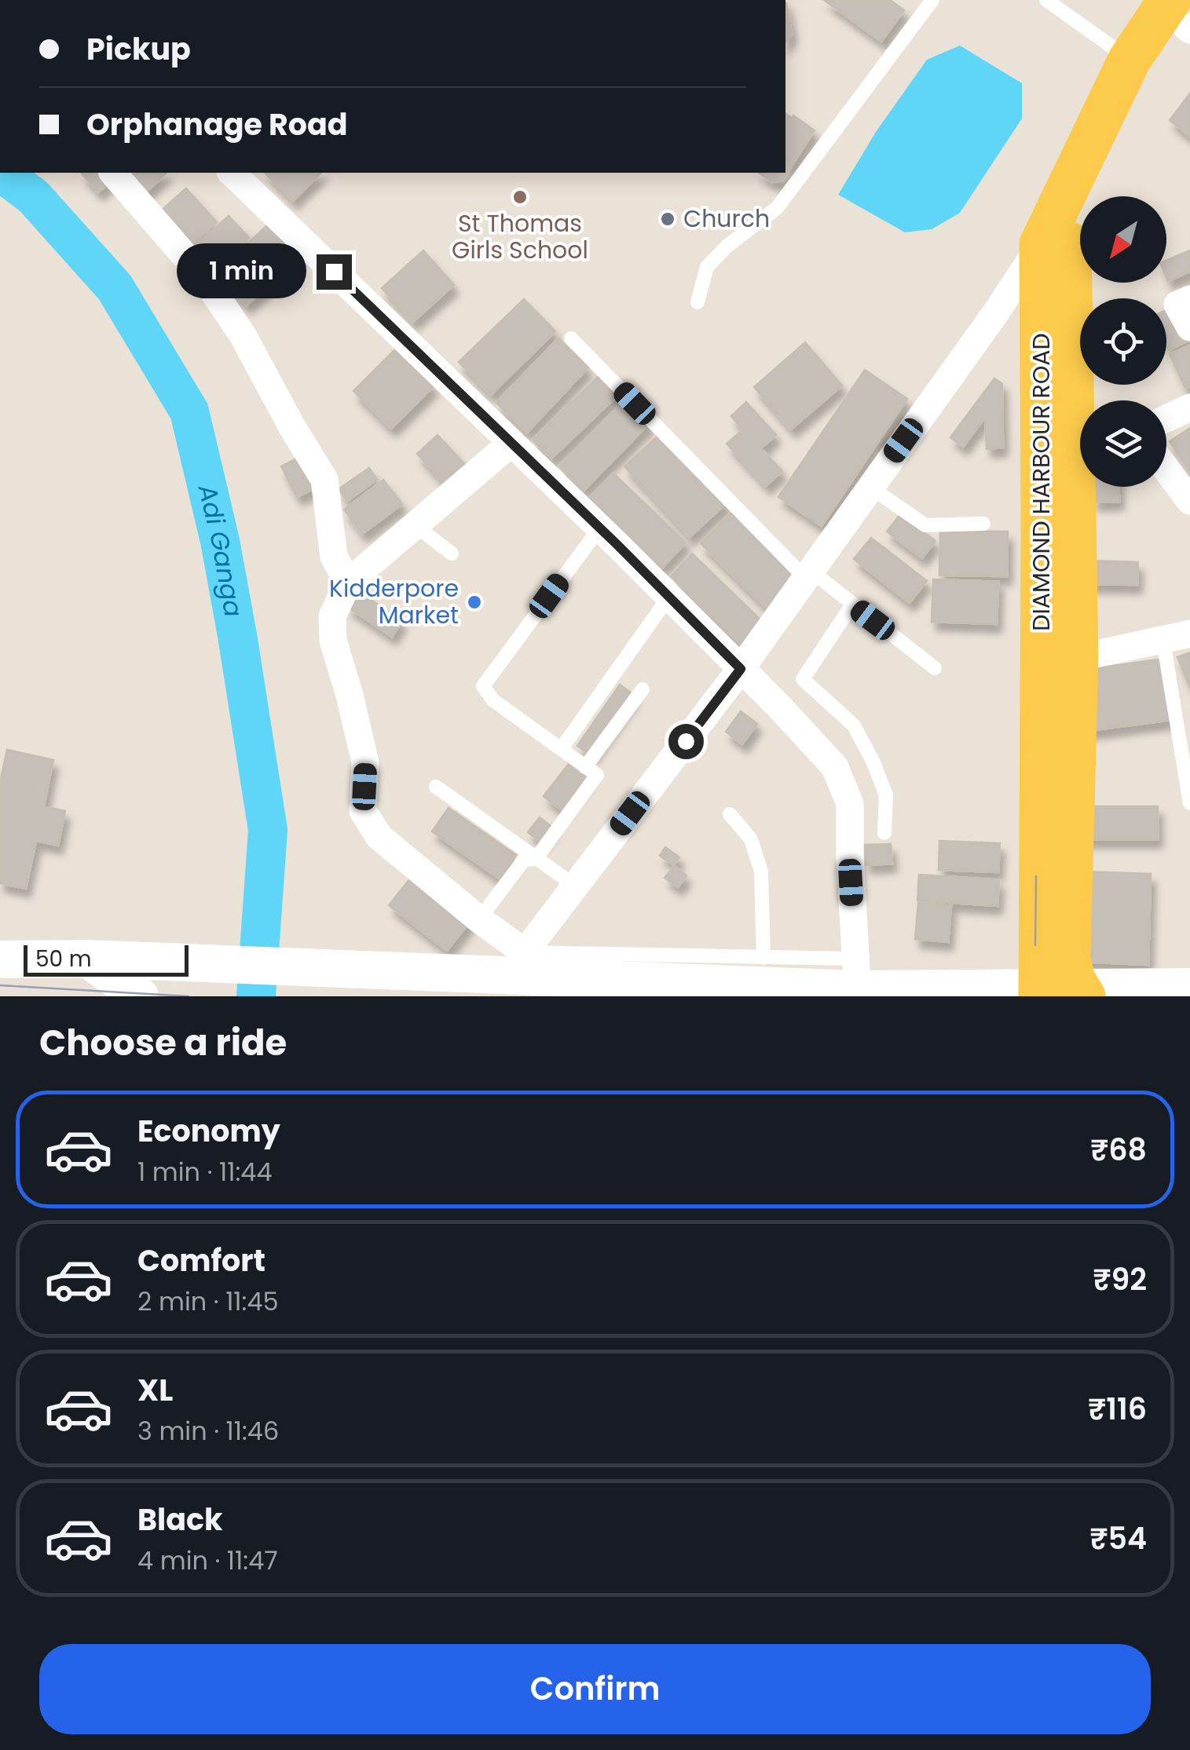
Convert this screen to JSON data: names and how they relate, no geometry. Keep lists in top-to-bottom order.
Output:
{
  "streets": {
    "main road": ["DIAMOND HARBOUR ROAD"]
  },
  "water": ["Adi Ganga"],
  "places": ["St Thomas Girls School", "Church", "Kidderpore Market"],
  "scale_bar": "50 m",
  "north": "bottom left",
  "page": {
    "banner": ["Pickup", "Orphanage Road"],
    "bubble": "1 min",
    "scale": "50 m",
    "heading": "Choose a ride",
    "list": [
      {
        "name": "Economy",
        "note": "1 min · 11:44",
        "value": "₹68"
      },
      {
        "name": "Comfort",
        "note": "2 min · 11:45",
        "value": "₹92"
      },
      {
        "name": "XL",
        "note": "3 min · 11:46",
        "value": "₹116"
      },
      {
        "name": "Black",
        "note": "4 min · 11:47",
        "value": "₹54"
      }
    ],
    "buttons": "Confirm"
  }
}
